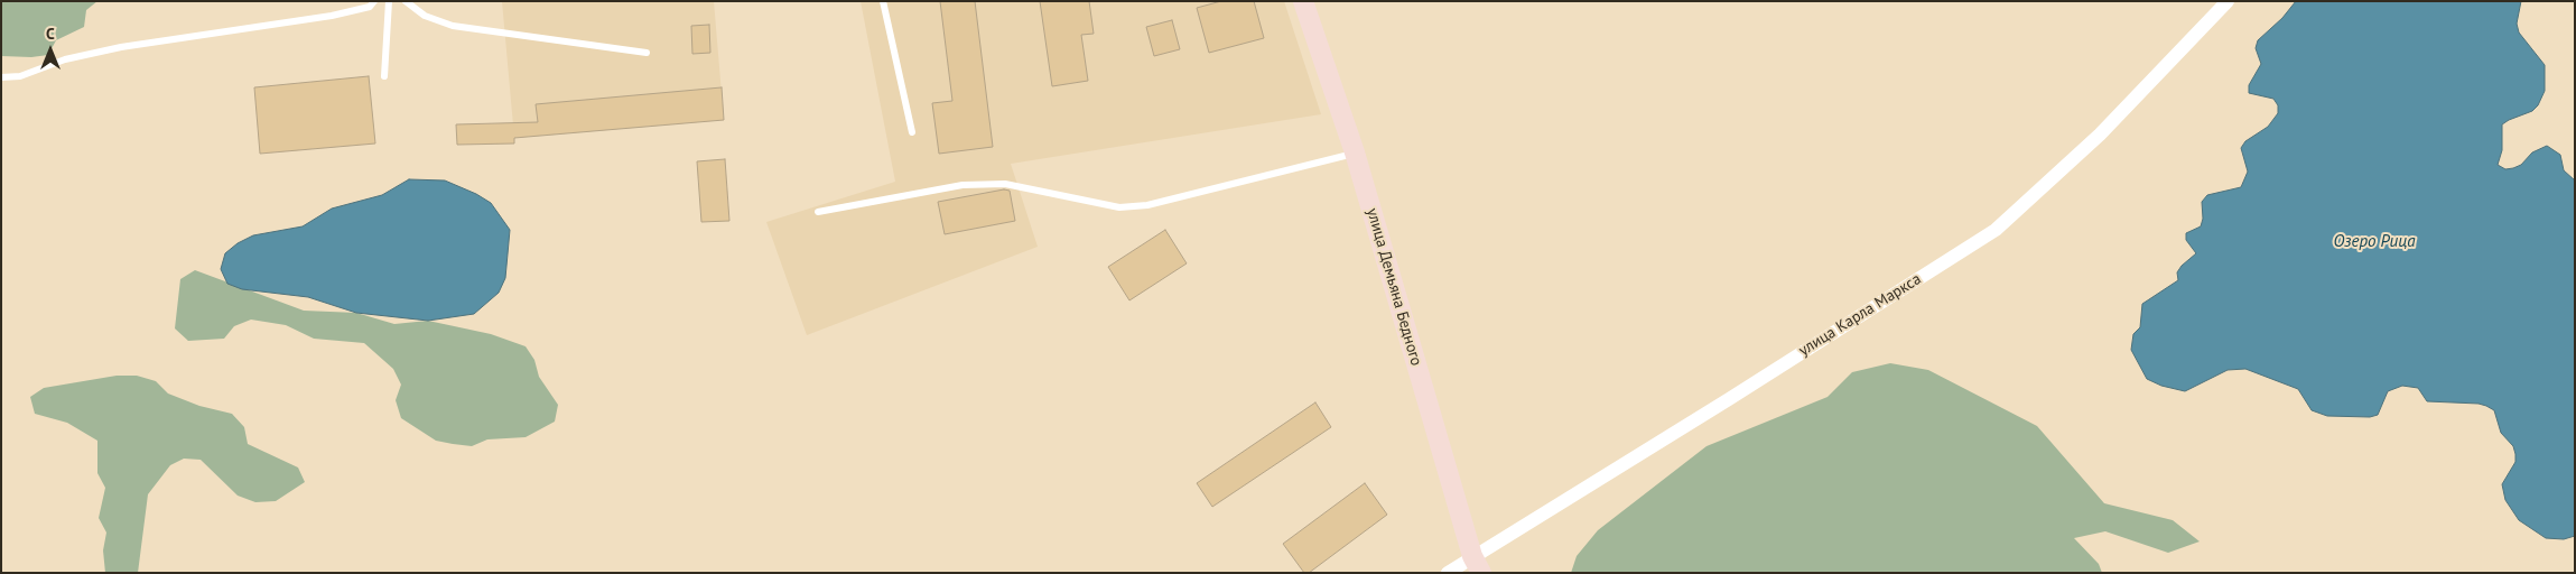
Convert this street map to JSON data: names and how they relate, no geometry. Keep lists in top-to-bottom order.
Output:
{
  "streets": {
    "street": ["улица Демьяна Бедного", "улица Карла Маркса"]
  },
  "crossings": [
    ["улица Демьяна Бедного", "улица Карла Маркса"]
  ],
  "water": ["Озеро Рица"],
  "north": "top"
}
